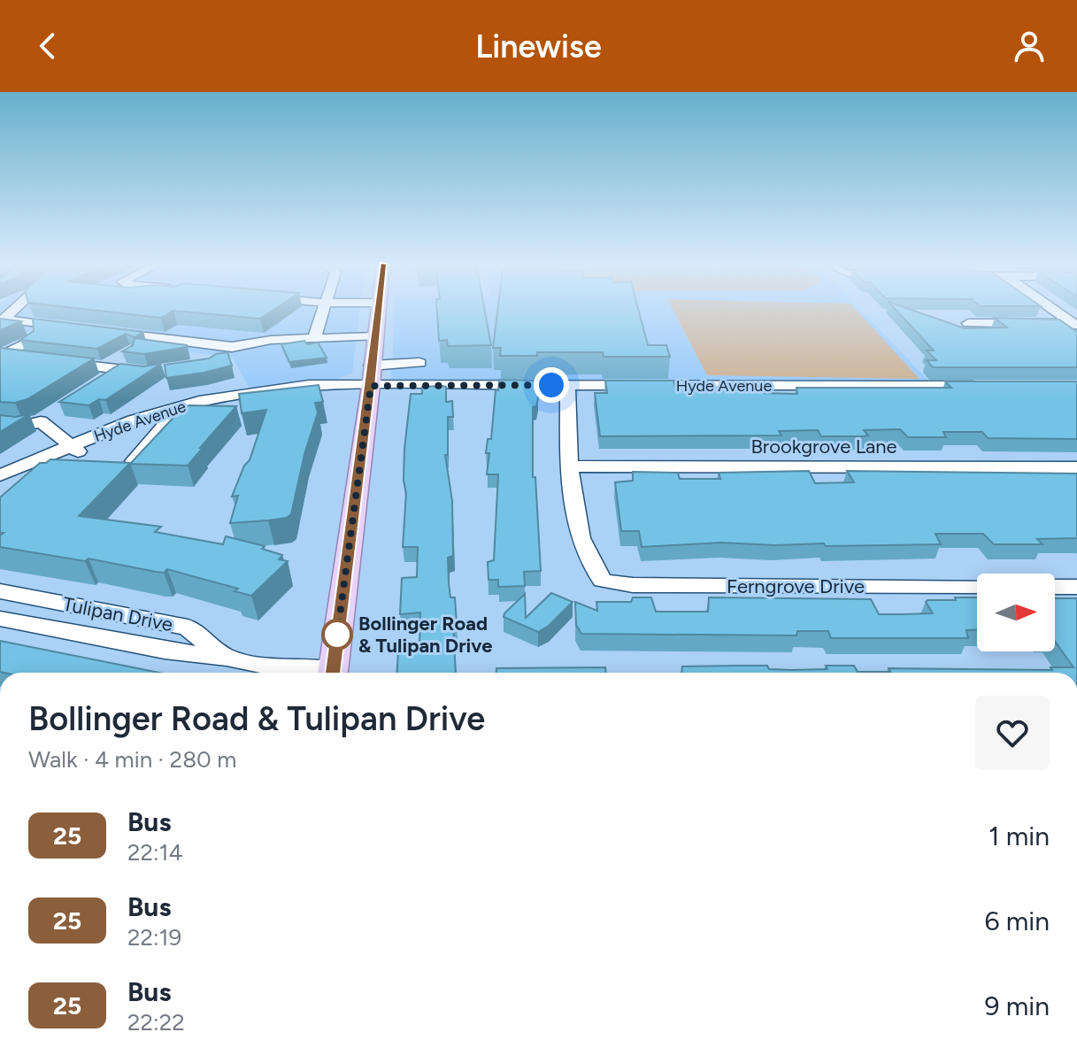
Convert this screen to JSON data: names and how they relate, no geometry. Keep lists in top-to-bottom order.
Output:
{
  "streets": {
    "street": [
      "Hyde Avenue",
      "Brookgrove Lane",
      "Ferngrove Drive",
      "Tulipan Drive"
    ]
  },
  "crossings": [
    ["Brookgrove Lane", "Ferngrove Drive"]
  ],
  "places": ["Bollinger Road & Tulipan Drive"],
  "lines": ["bus line 25"],
  "north": "right",
  "page": {
    "header": "Linewise",
    "heading": ["Bollinger Road & Tulipan Drive", "Walk · 4 min · 280 m"],
    "list": [
      {
        "mark": "25",
        "name": "Bus",
        "note": "22:14",
        "value": "1 min"
      },
      {
        "mark": "25",
        "name": "Bus",
        "note": "22:19",
        "value": "6 min"
      },
      {
        "mark": "25",
        "name": "Bus",
        "note": "22:22",
        "value": "9 min"
      }
    ]
  }
}
